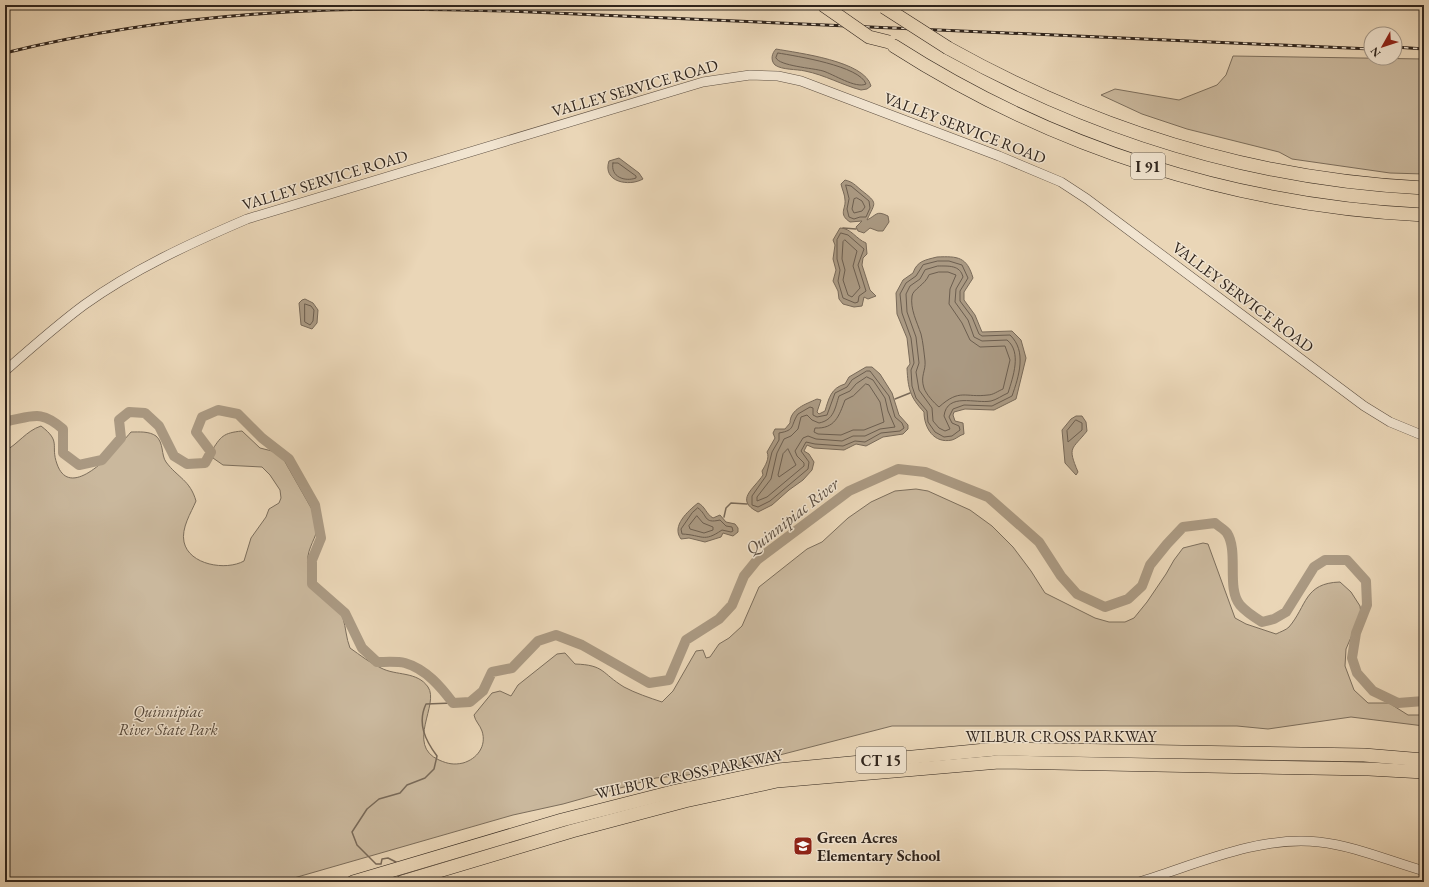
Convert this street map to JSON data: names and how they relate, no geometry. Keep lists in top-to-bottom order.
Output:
{
  "streets": {
    "highway": ["I 91", "WILBUR CROSS PARKWAY", "CT 15"],
    "street": ["VALLEY SERVICE ROAD"]
  },
  "water": ["Quinnipiac River"],
  "parks": ["Quinnipiac River State Park"],
  "places": {
    "school or university": ["Green Acres Elementary School"]
  },
  "north": "bottom left"
}
